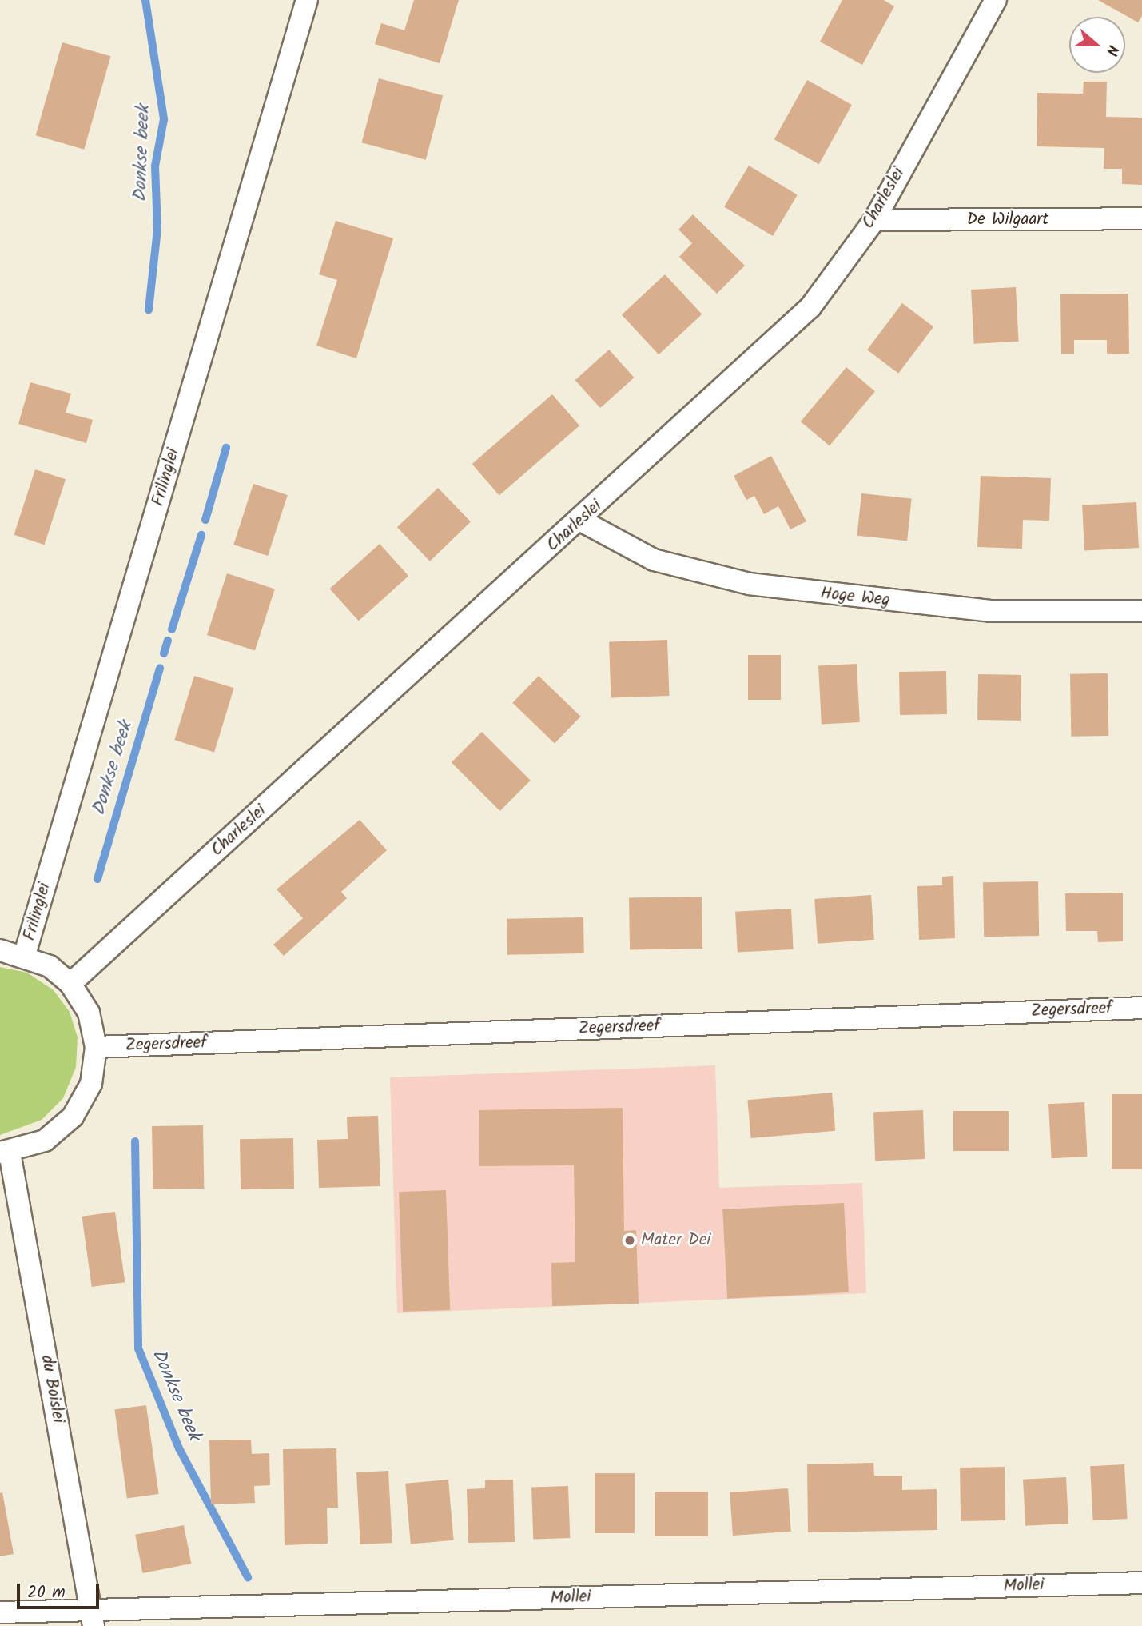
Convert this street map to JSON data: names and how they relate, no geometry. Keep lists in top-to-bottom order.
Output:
{
  "streets": {
    "street": [
      "Charleslei",
      "De Wilgaart",
      "Frilinglei",
      "Hoge Weg",
      "Zegersdreef",
      "du Boislei",
      "Mollei"
    ]
  },
  "crossings": [
    ["Charleslei", "De Wilgaart"],
    ["Charleslei", "Frilinglei"],
    ["Charleslei", "Hoge Weg"],
    ["Frilinglei", "Zegersdreef"],
    ["Frilinglei", "du Boislei"],
    ["du Boislei", "Mollei"]
  ],
  "water": ["Donkse beek"],
  "places": ["Mater Dei"],
  "scale_bar": "20 m",
  "north": "right"
}
